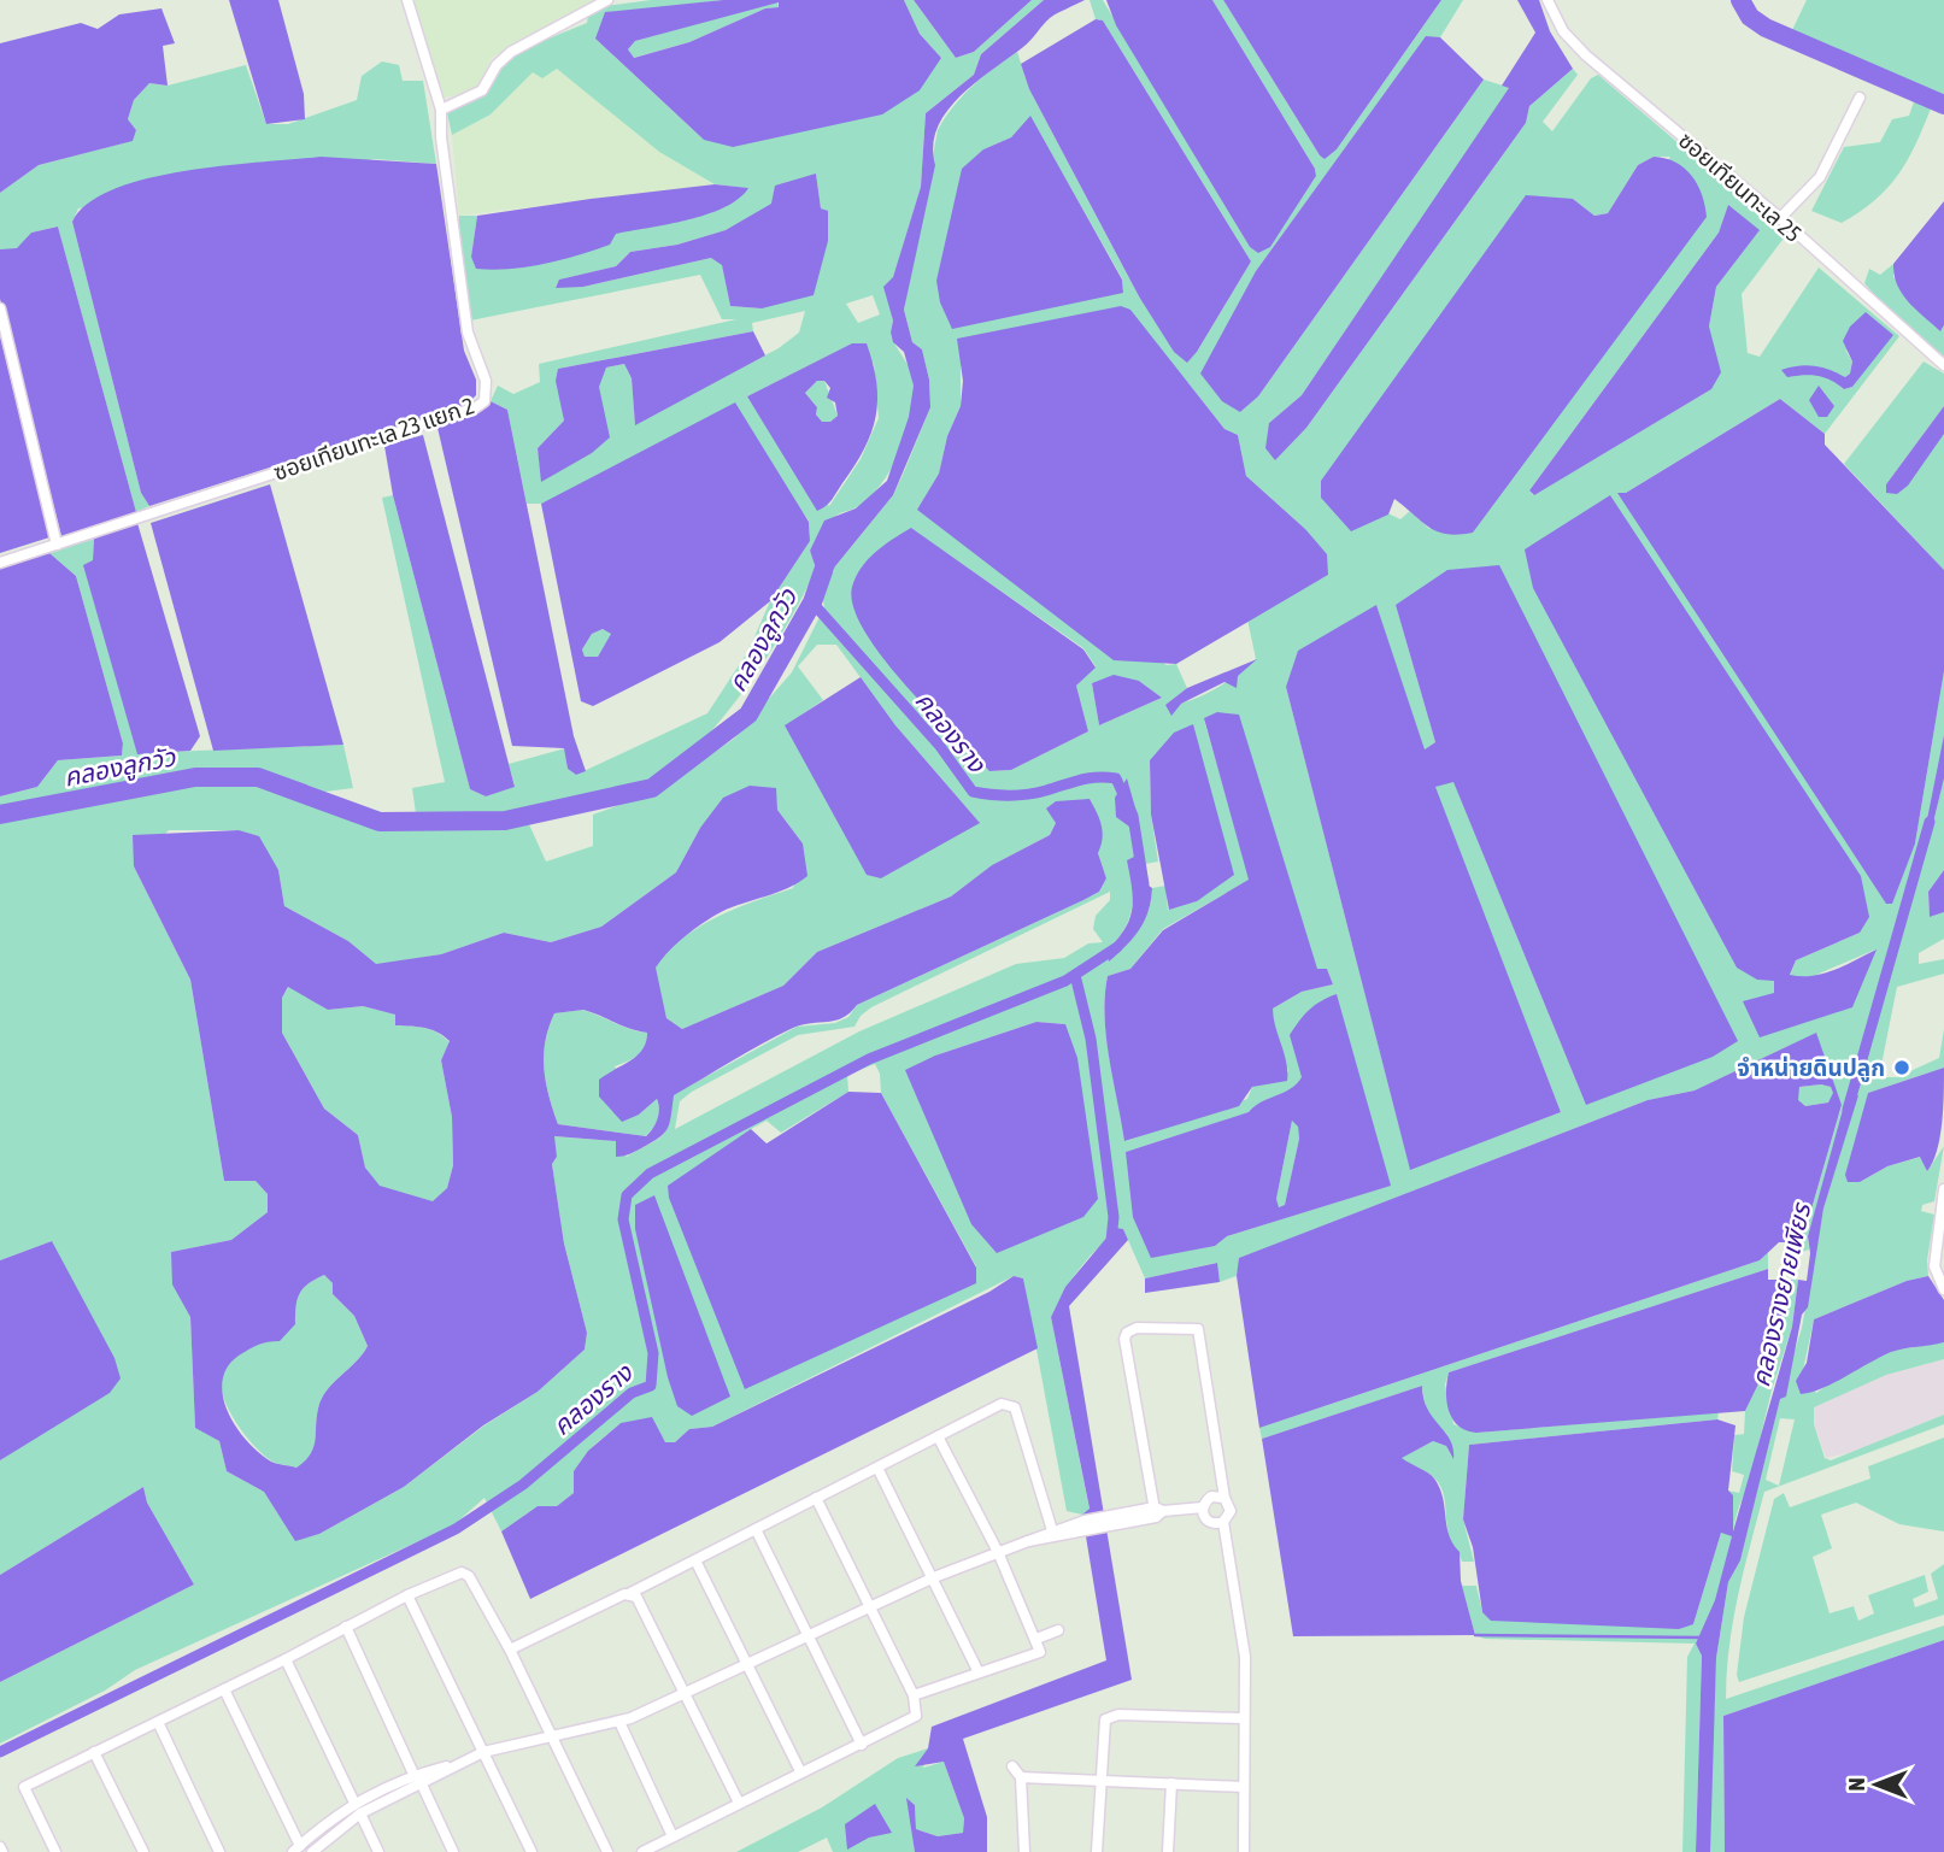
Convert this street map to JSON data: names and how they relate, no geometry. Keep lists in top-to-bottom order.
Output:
{
  "streets": {
    "street": ["ซอยเทียนทะเล 25", "ซอยเทียนทะเล 23 แยก 2"]
  },
  "water": ["คลองลูกวัว", "คลองราง", "คลองรางยายเพียร"],
  "places": ["จำหน่ายดินปลูก"],
  "north": "left"
}
